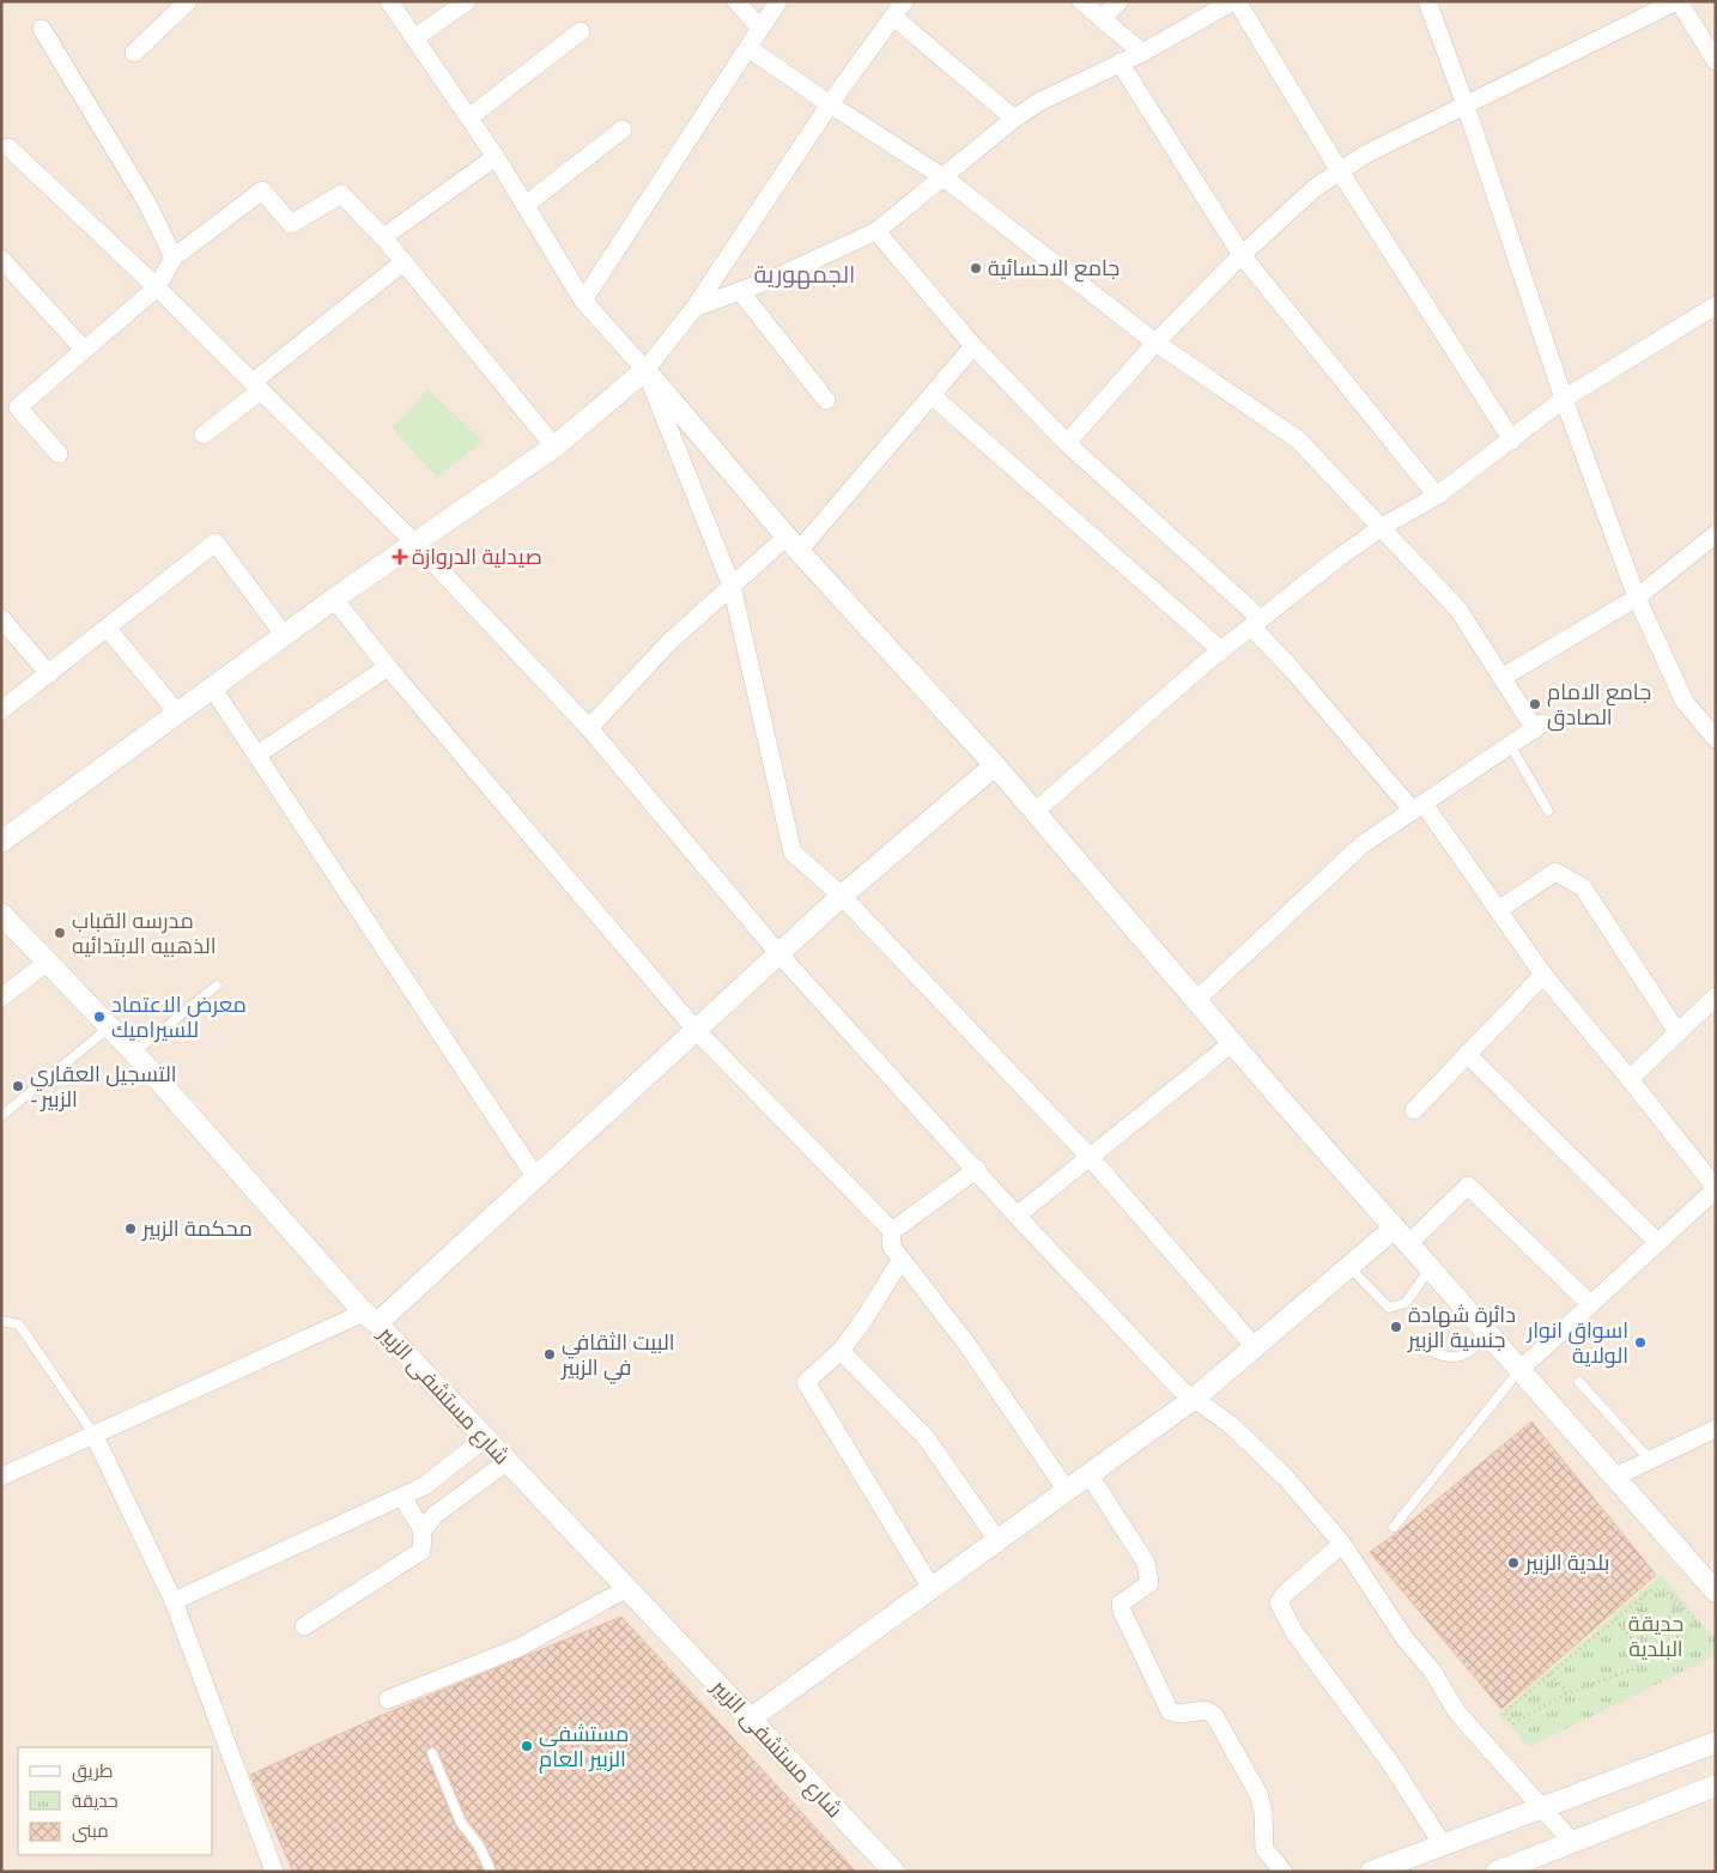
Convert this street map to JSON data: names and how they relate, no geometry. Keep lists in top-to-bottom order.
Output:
{
  "streets": {
    "street": ["شارع مستشفى الزبير"]
  },
  "districts": ["الجمهورية"],
  "parks": ["حديقة البلدية"],
  "places": {
    "other": [
      "جامع الاحسائية",
      "جامع الامام الصادق",
      "مدرسه القباب الذهبيه الابتدائيه",
      "معرض الاعتماد للسيراميك",
      "التسجيل العقاري - الزبير",
      "محكمة الزبير",
      "دائرة شهادة جنسية الزبير",
      "اسواق انوار الولاية",
      "البيت الثقافي في الزبير",
      "بلدية الزبير",
      "مستشفى الزبير العام"
    ],
    "health": ["صيدلية الدروازة"]
  },
  "legend": ["طريق", "حديقة", "مبنى"]
}
